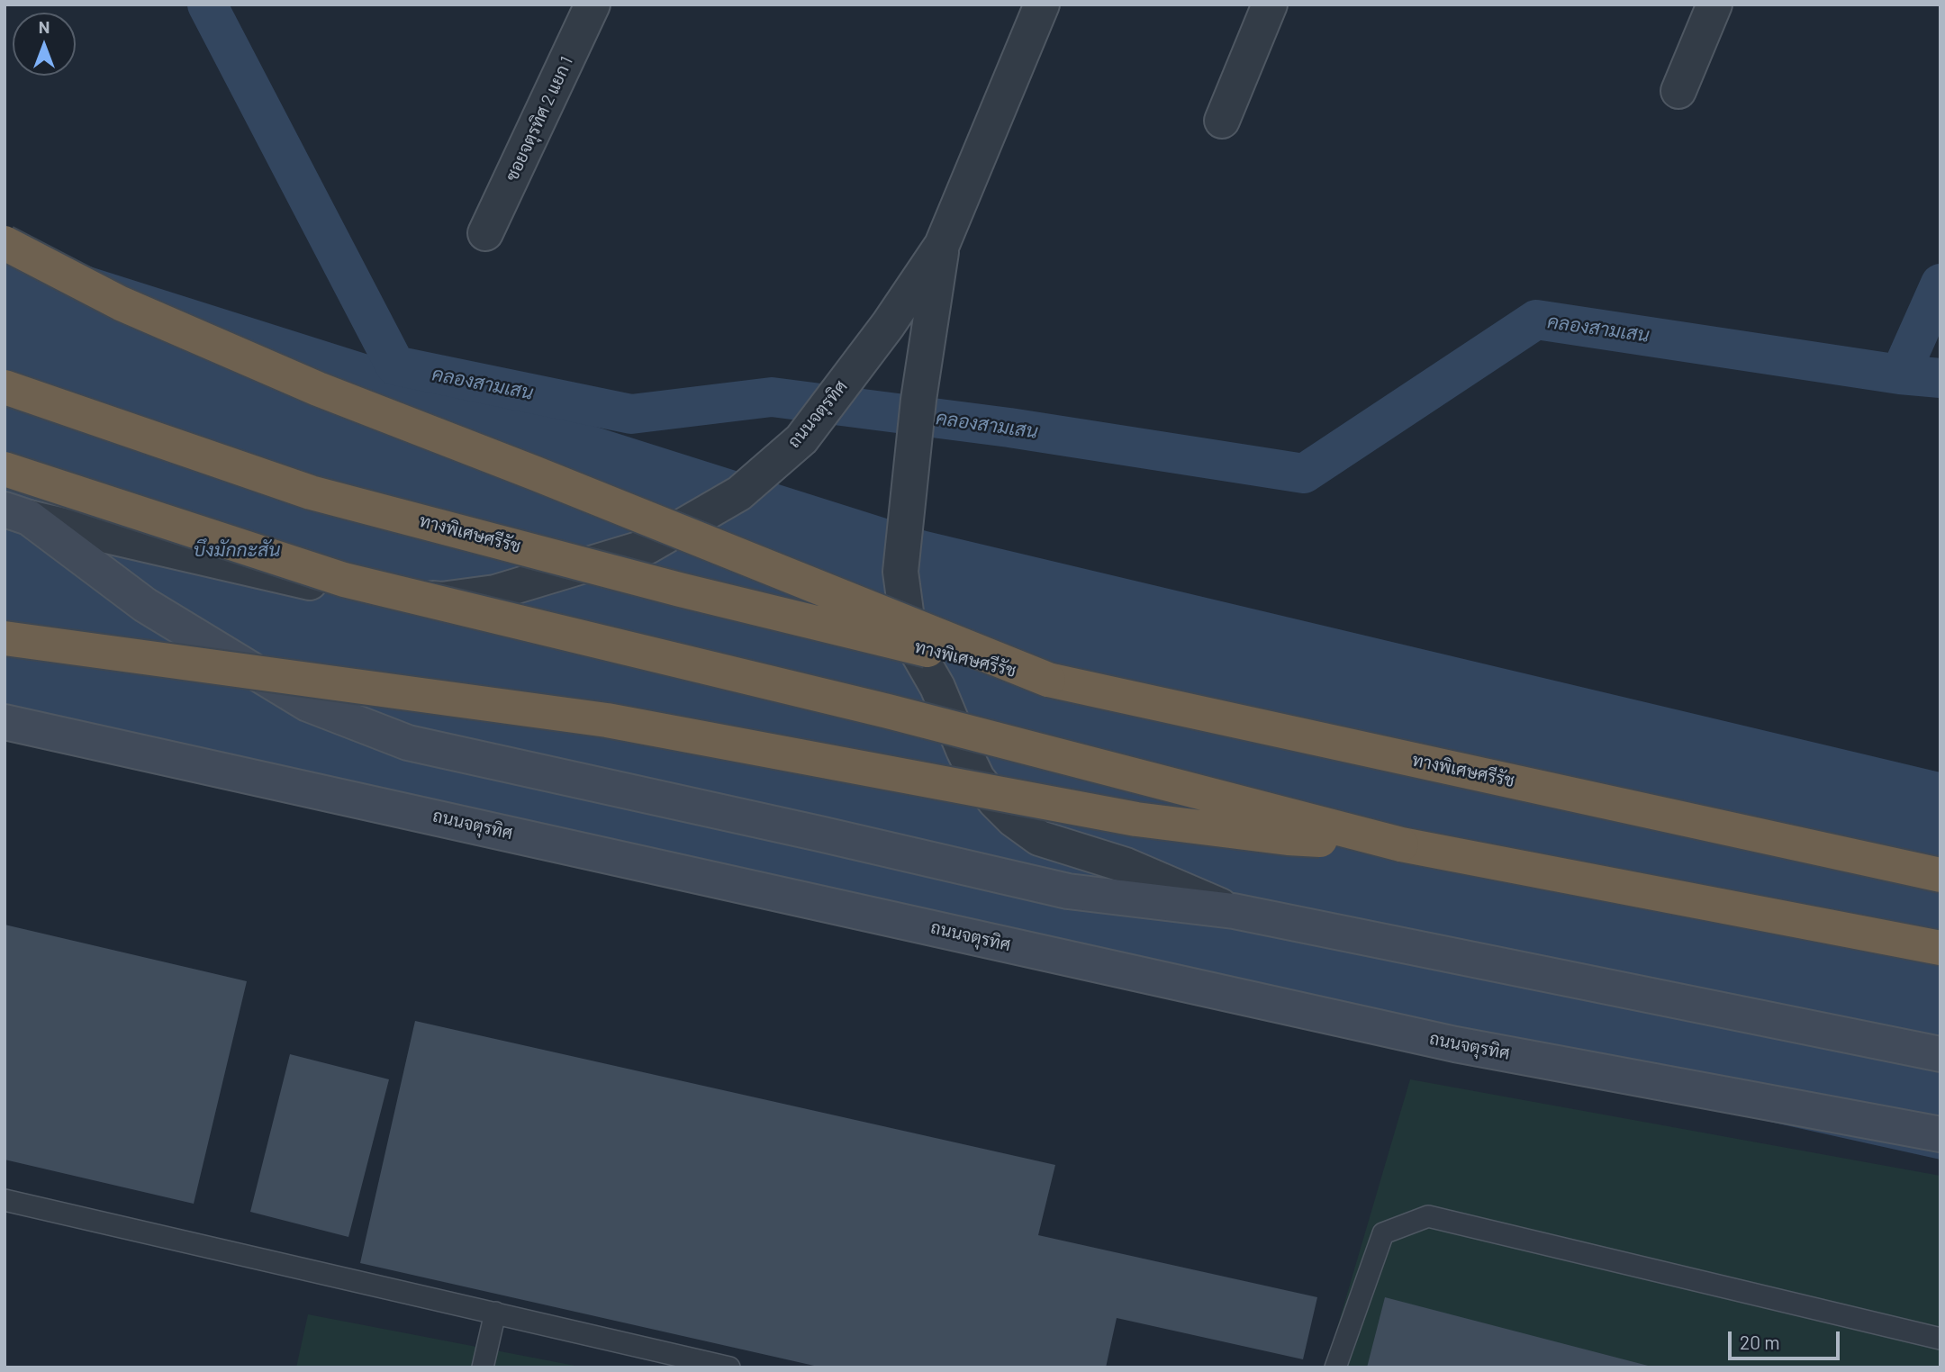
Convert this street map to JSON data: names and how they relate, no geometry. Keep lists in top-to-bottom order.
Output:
{
  "streets": {
    "highway": ["ทางพิเศษศรีรัช"],
    "main road": ["ถนนจตุรทิศ"],
    "street": ["ซอยจตุรทิศ 2 แยก 1"]
  },
  "water": ["คลองสามเสน", "บึงมักกะสัน"],
  "scale_bar": "20 m",
  "north": "top"
}
